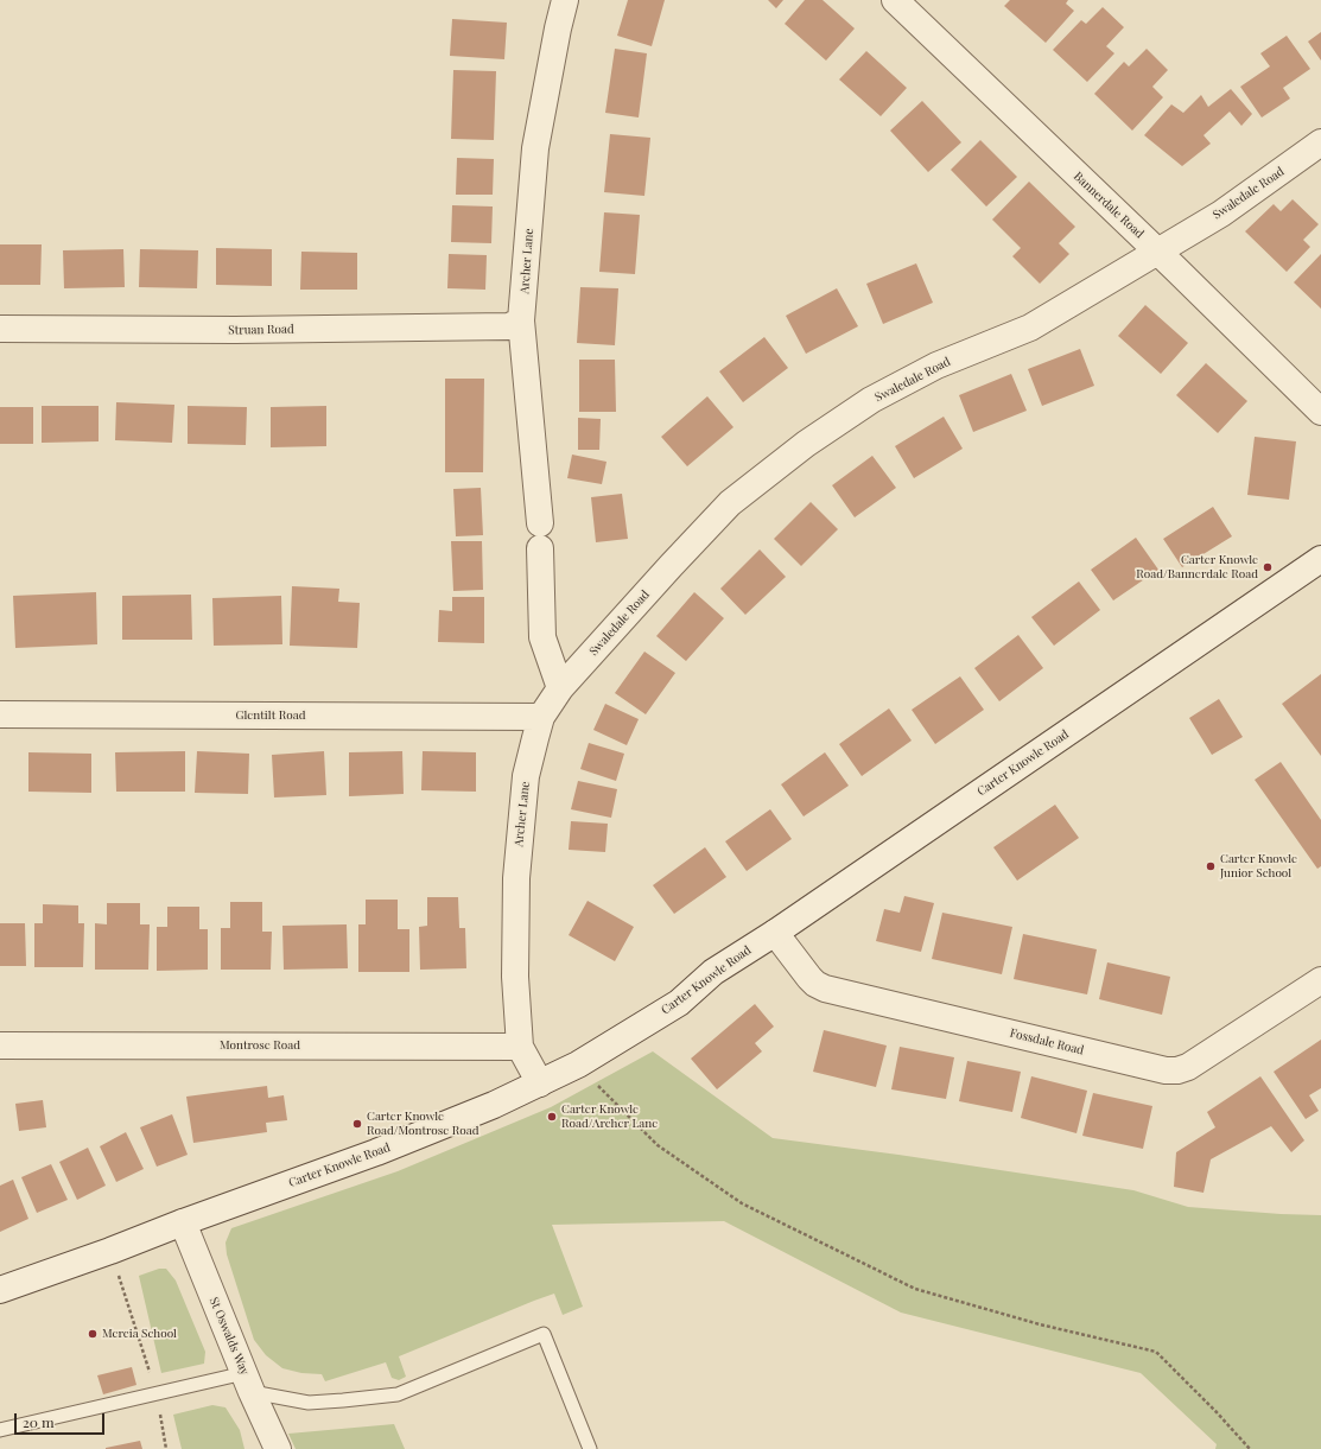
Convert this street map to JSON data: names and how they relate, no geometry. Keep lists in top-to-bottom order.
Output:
{
  "streets": {
    "street": [
      "Swaledale Road",
      "Bannerdale Road",
      "Archer Lane",
      "Struan Road",
      "Glentilt Road",
      "Carter Knowle Road",
      "Fossdale Road",
      "Montrose Road",
      "St Oswalds Way"
    ]
  },
  "crossings": [
    ["Swaledale Road", "Bannerdale Road"],
    ["Swaledale Road", "Archer Lane"],
    ["Archer Lane", "Struan Road"],
    ["Archer Lane", "Glentilt Road"],
    ["Archer Lane", "Carter Knowle Road"],
    ["Archer Lane", "Montrose Road"],
    ["Carter Knowle Road", "Fossdale Road"],
    ["Carter Knowle Road", "St Oswalds Way"]
  ],
  "places": [
    "Carter Knowle Road/Bannerdale Road",
    "Carter Knowle Junior School",
    "Carter Knowle Road/Archer Lane",
    "Carter Knowle Road/Montrose Road",
    "Mercia School"
  ],
  "scale_bar": "20 m"
}
